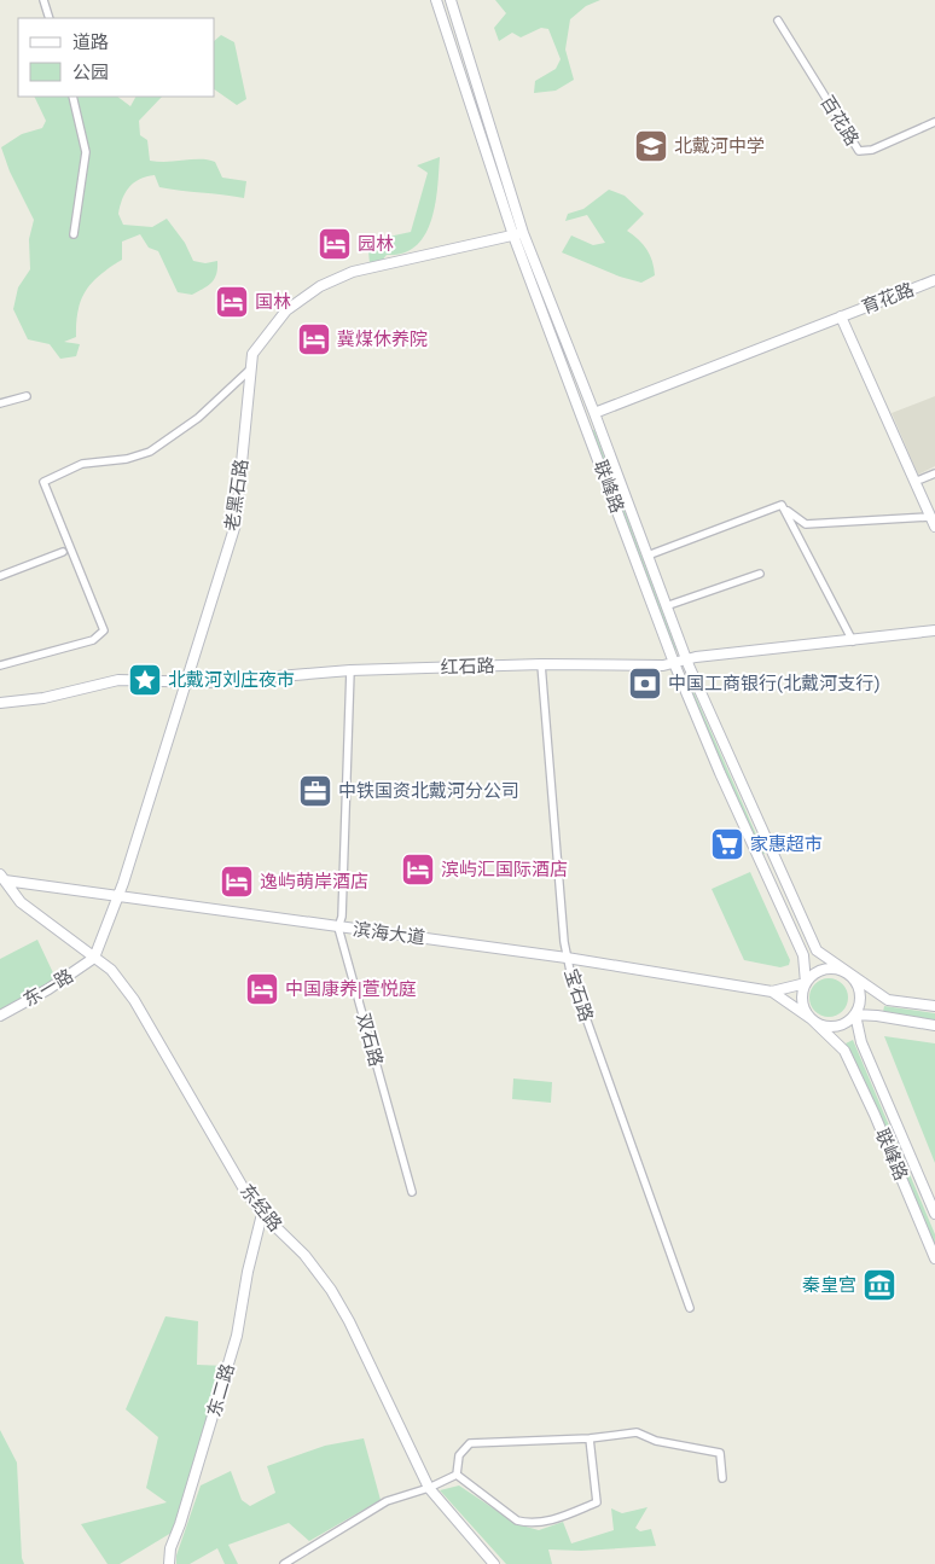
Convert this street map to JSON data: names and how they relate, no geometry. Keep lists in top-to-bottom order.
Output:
{
  "streets": {
    "main road": [
      "育花路",
      "联峰路",
      "老黑石路",
      "红石路",
      "滨海大道",
      "东一路",
      "东经路",
      "东二路"
    ],
    "street": ["百花路", "宝石路", "双石路"]
  },
  "crossings": [
    ["育花路", "联峰路"],
    ["联峰路", "老黑石路"],
    ["联峰路", "红石路"],
    ["老黑石路", "红石路"],
    ["老黑石路", "滨海大道"],
    ["老黑石路", "东一路"],
    ["老黑石路", "东经路"],
    ["红石路", "宝石路"],
    ["红石路", "双石路"],
    ["滨海大道", "宝石路"],
    ["滨海大道", "双石路"],
    ["滨海大道", "东经路"],
    ["东一路", "东经路"],
    ["东经路", "东二路"]
  ],
  "places": {
    "school or university": ["北戴河中学"],
    "hotel": [
      "园林",
      "国林",
      "冀煤休养院",
      "滨屿汇国际酒店",
      "逸屿萌岸酒店",
      "中国康养|萱悦庭"
    ],
    "place": ["北戴河刘庄夜市"],
    "bank": ["中国工商银行(北戴河支行)"],
    "office": ["中铁国资北戴河分公司"],
    "supermarket": ["家惠超市"],
    "museum": ["秦皇宫"]
  },
  "legend": ["道路", "公园"]
}
